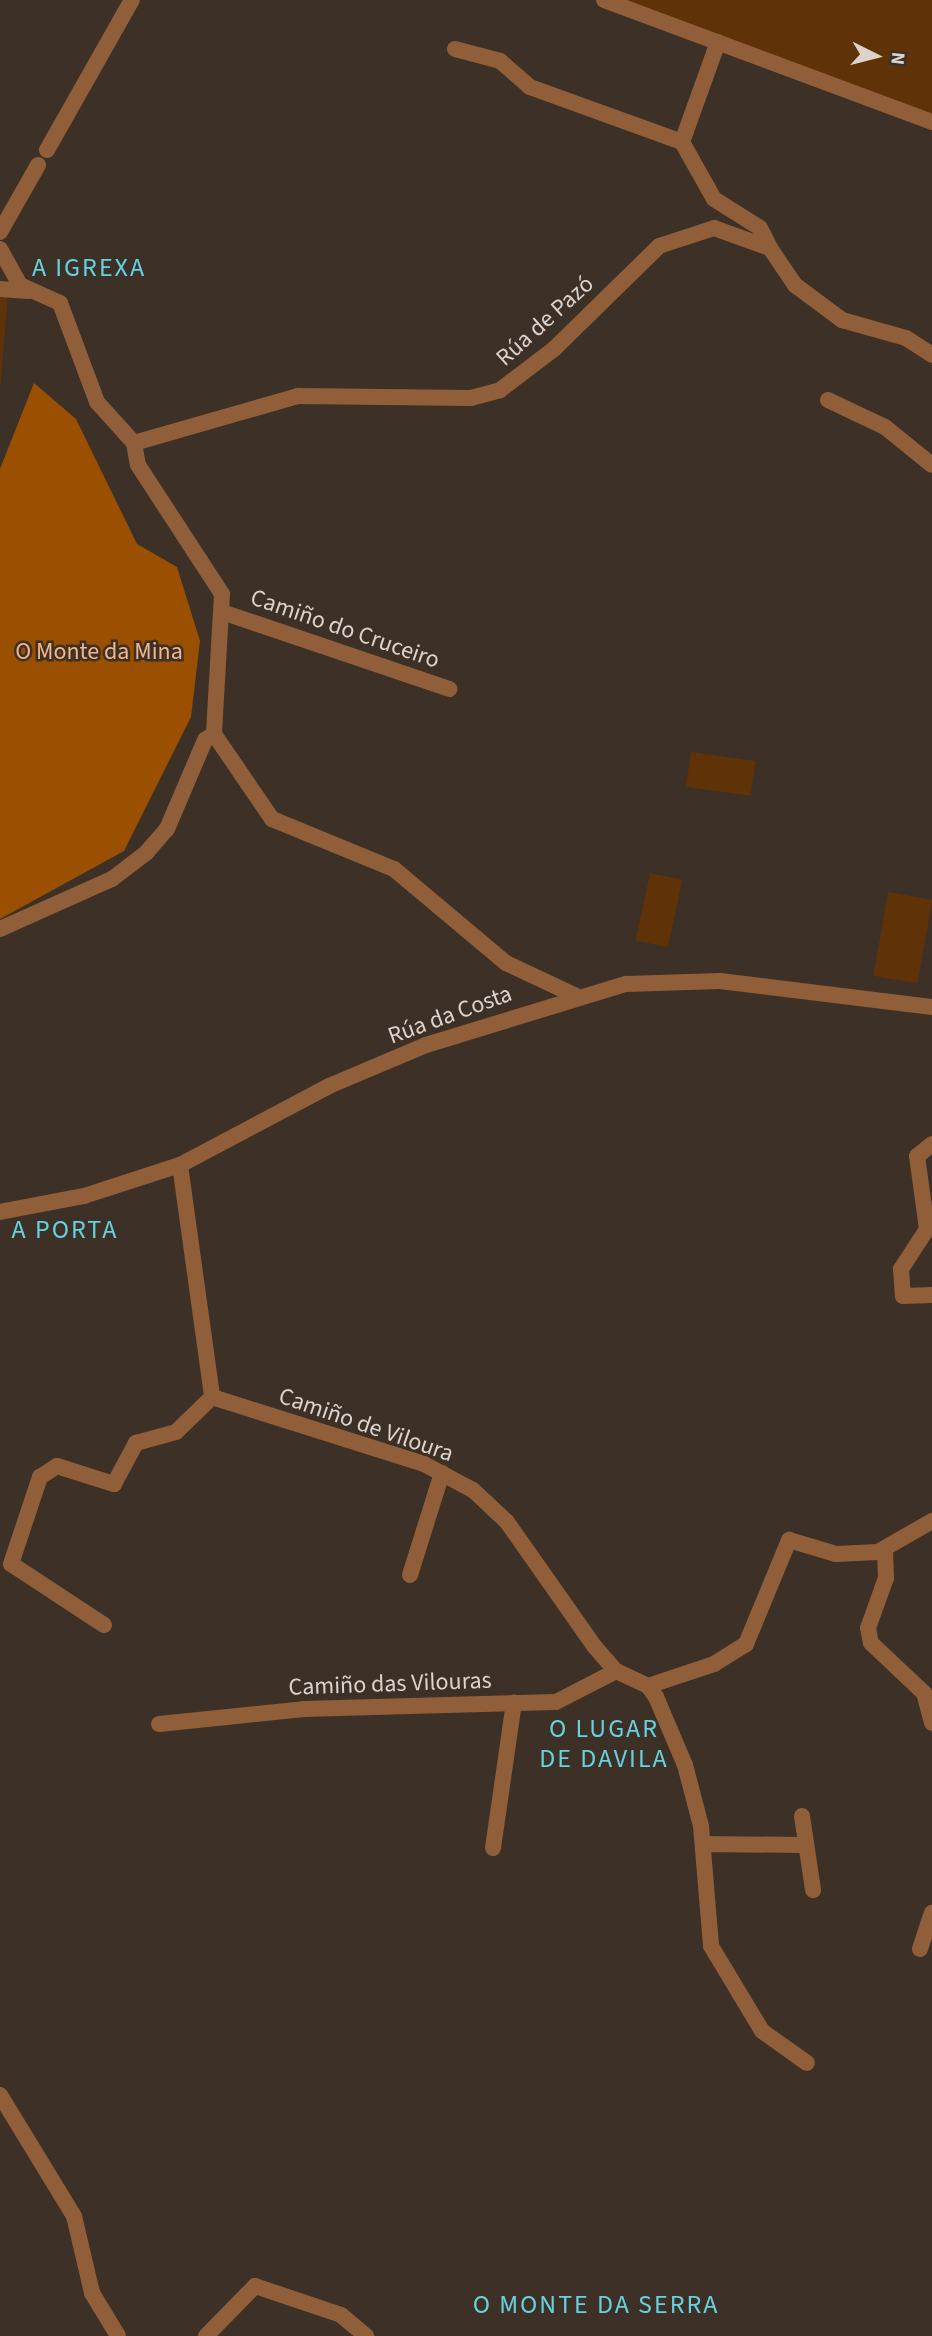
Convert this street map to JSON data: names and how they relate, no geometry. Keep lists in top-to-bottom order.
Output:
{
  "streets": {
    "street": [
      "Rúa de Pazó",
      "Camiño do Cruceiro",
      "Rúa da Costa",
      "Camiño de Viloura",
      "Camiño das Vilouras"
    ]
  },
  "crossings": [
    ["Rúa de Pazó", "Camiño do Cruceiro"],
    ["Camiño de Viloura", "Camiño das Vilouras"]
  ],
  "districts": [
    "A IGREXA",
    "A PORTA",
    "O LUGAR DE DAVILA",
    "O MONTE DA SERRA"
  ],
  "parks": ["O Monte da Mina"],
  "north": "right"
}
